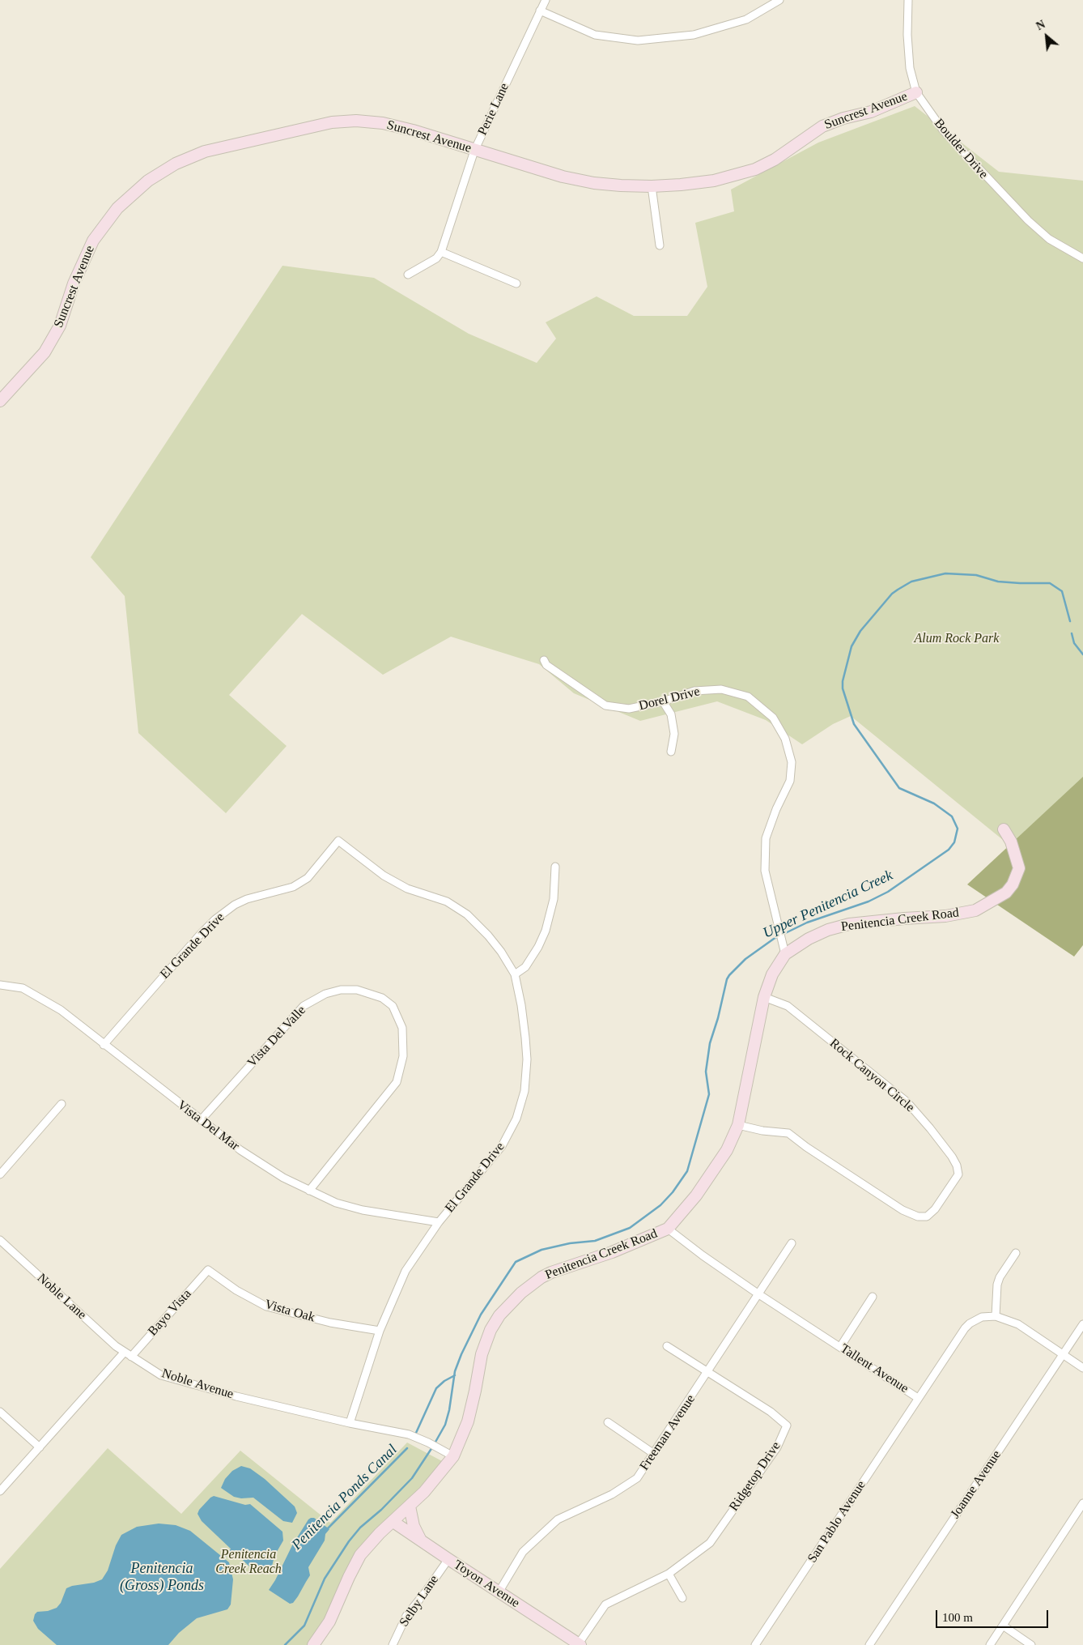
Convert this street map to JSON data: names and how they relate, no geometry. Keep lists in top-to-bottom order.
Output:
{
  "streets": {
    "street": [
      "Perie Lane",
      "Suncrest Avenue",
      "Boulder Drive",
      "Dorel Drive",
      "Penitencia Creek Road",
      "El Grande Drive",
      "Vista Del Valle",
      "Rock Canyon Circle",
      "Vista Del Mar",
      "Noble Lane",
      "Vista Oak",
      "Bayo Vista",
      "Tallent Avenue",
      "Noble Avenue",
      "Freeman Avenue",
      "Ridgetop Drive",
      "Joanne Avenue",
      "San Pablo Avenue",
      "Toyon Avenue",
      "Selby Lane"
    ]
  },
  "crossings": [
    ["Perie Lane", "Suncrest Avenue"],
    ["Suncrest Avenue", "Boulder Drive"],
    ["Dorel Drive", "Penitencia Creek Road"],
    ["Penitencia Creek Road", "Rock Canyon Circle"],
    ["Penitencia Creek Road", "Tallent Avenue"],
    ["Penitencia Creek Road", "Noble Avenue"],
    ["Penitencia Creek Road", "Toyon Avenue"],
    ["El Grande Drive", "Vista Del Mar"],
    ["El Grande Drive", "Vista Oak"],
    ["El Grande Drive", "Noble Avenue"],
    ["Vista Del Valle", "Vista Del Mar"],
    ["Noble Lane", "Bayo Vista"],
    ["Noble Lane", "Noble Avenue"],
    ["Vista Oak", "Bayo Vista"],
    ["Bayo Vista", "Noble Avenue"],
    ["Tallent Avenue", "Freeman Avenue"],
    ["Tallent Avenue", "San Pablo Avenue"],
    ["Freeman Avenue", "Ridgetop Drive"],
    ["Freeman Avenue", "Toyon Avenue"],
    ["Ridgetop Drive", "Toyon Avenue"],
    ["Toyon Avenue", "Selby Lane"]
  ],
  "water": ["Upper Penitencia Creek", "Penitencia Ponds Canal", "Penitencia (Gross) Ponds"],
  "parks": ["Alum Rock Park", "Penitencia Creek Reach"],
  "scale_bar": "100 m",
  "north": "top left"
}
